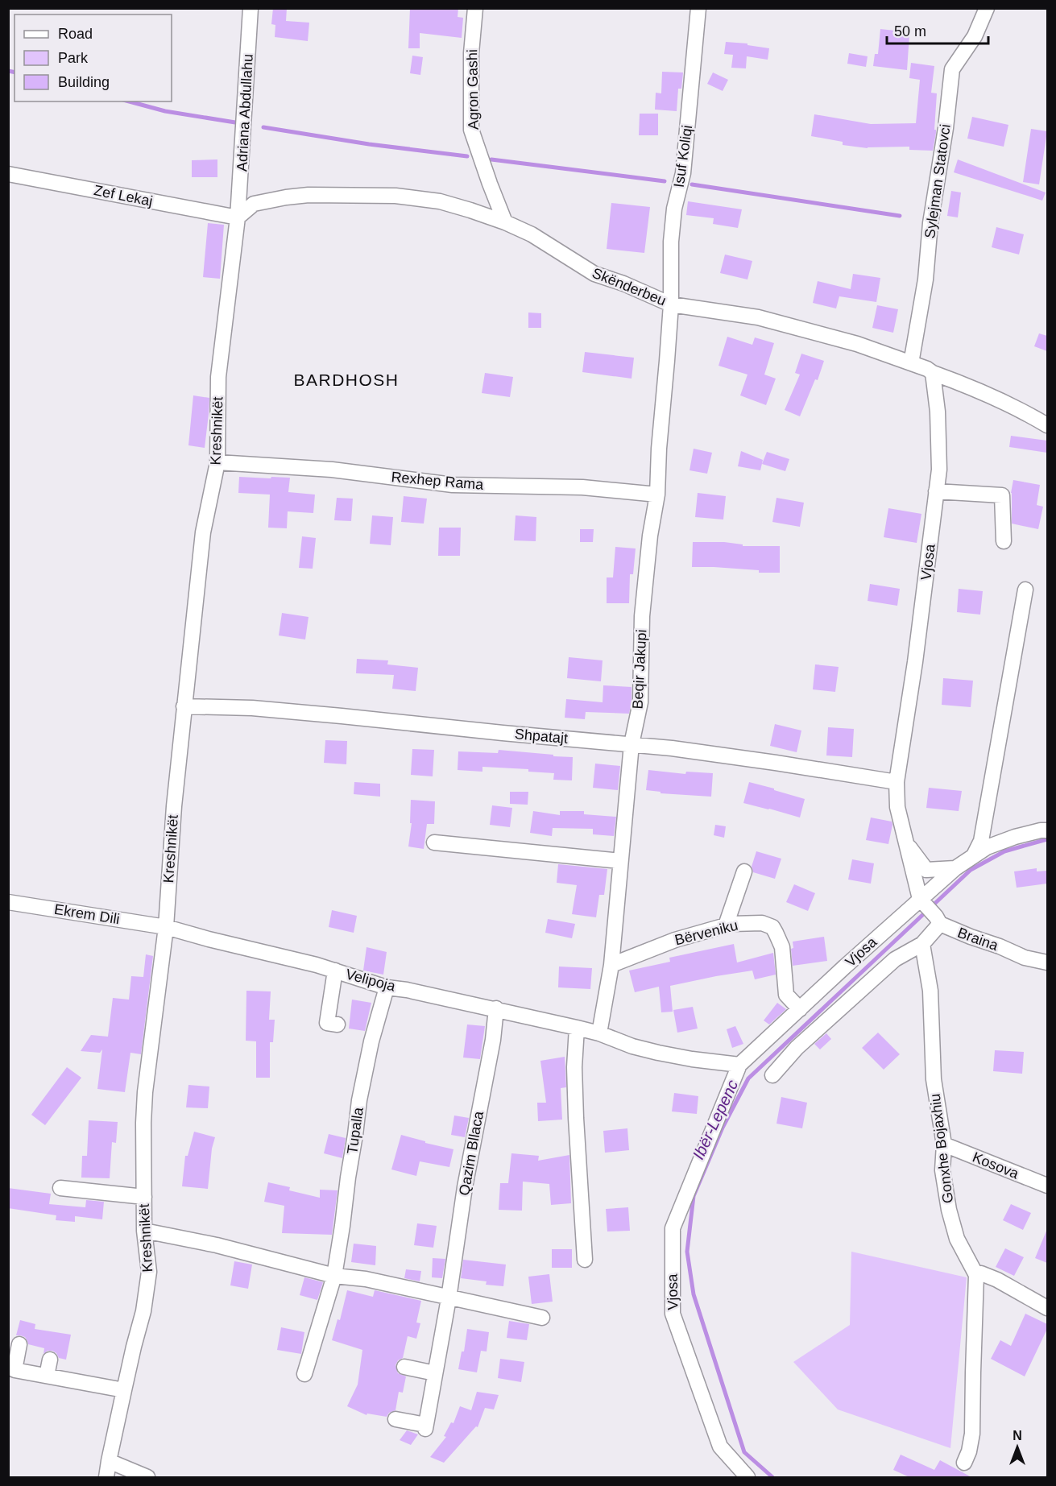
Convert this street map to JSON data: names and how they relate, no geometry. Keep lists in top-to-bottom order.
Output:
{
  "streets": {
    "street": [
      "Agron Gashi",
      "Adriana Abdullahu",
      "Isuf Koliqi",
      "Sylejman Statovci",
      "Zef Lekaj",
      "Skënderbeu",
      "Kreshnikët",
      "Rexhep Rama",
      "Vjosa",
      "Beqir Jakupi",
      "Shpatajt",
      "Ekrem Dili",
      "Bërveniku",
      "Braina",
      "Velipoja",
      "Tupalla",
      "Gonxhe Bojaxhiu",
      "Qazim Bllaca",
      "Kosova"
    ]
  },
  "crossings": [
    ["Agron Gashi", "Skënderbeu"],
    ["Adriana Abdullahu", "Zef Lekaj"],
    ["Adriana Abdullahu", "Skënderbeu"],
    ["Adriana Abdullahu", "Kreshnikët"],
    ["Isuf Koliqi", "Skënderbeu"],
    ["Isuf Koliqi", "Beqir Jakupi"],
    ["Sylejman Statovci", "Skënderbeu"],
    ["Zef Lekaj", "Skënderbeu"],
    ["Zef Lekaj", "Kreshnikët"],
    ["Skënderbeu", "Kreshnikët"],
    ["Skënderbeu", "Vjosa"],
    ["Skënderbeu", "Beqir Jakupi"],
    ["Kreshnikët", "Rexhep Rama"],
    ["Kreshnikët", "Shpatajt"],
    ["Kreshnikët", "Ekrem Dili"],
    ["Kreshnikët", "Velipoja"],
    ["Rexhep Rama", "Beqir Jakupi"],
    ["Vjosa", "Shpatajt"],
    ["Vjosa", "Bërveniku"],
    ["Vjosa", "Braina"],
    ["Vjosa", "Velipoja"],
    ["Beqir Jakupi", "Shpatajt"],
    ["Beqir Jakupi", "Bërveniku"],
    ["Beqir Jakupi", "Velipoja"],
    ["Ekrem Dili", "Velipoja"],
    ["Velipoja", "Tupalla"],
    ["Velipoja", "Qazim Bllaca"],
    ["Gonxhe Bojaxhiu", "Kosova"]
  ],
  "districts": ["BARDHOSH"],
  "water": ["Ibër-Lepenc"],
  "legend": ["Road", "Park", "Building"],
  "scale_bar": "50 m",
  "north": "top"
}
